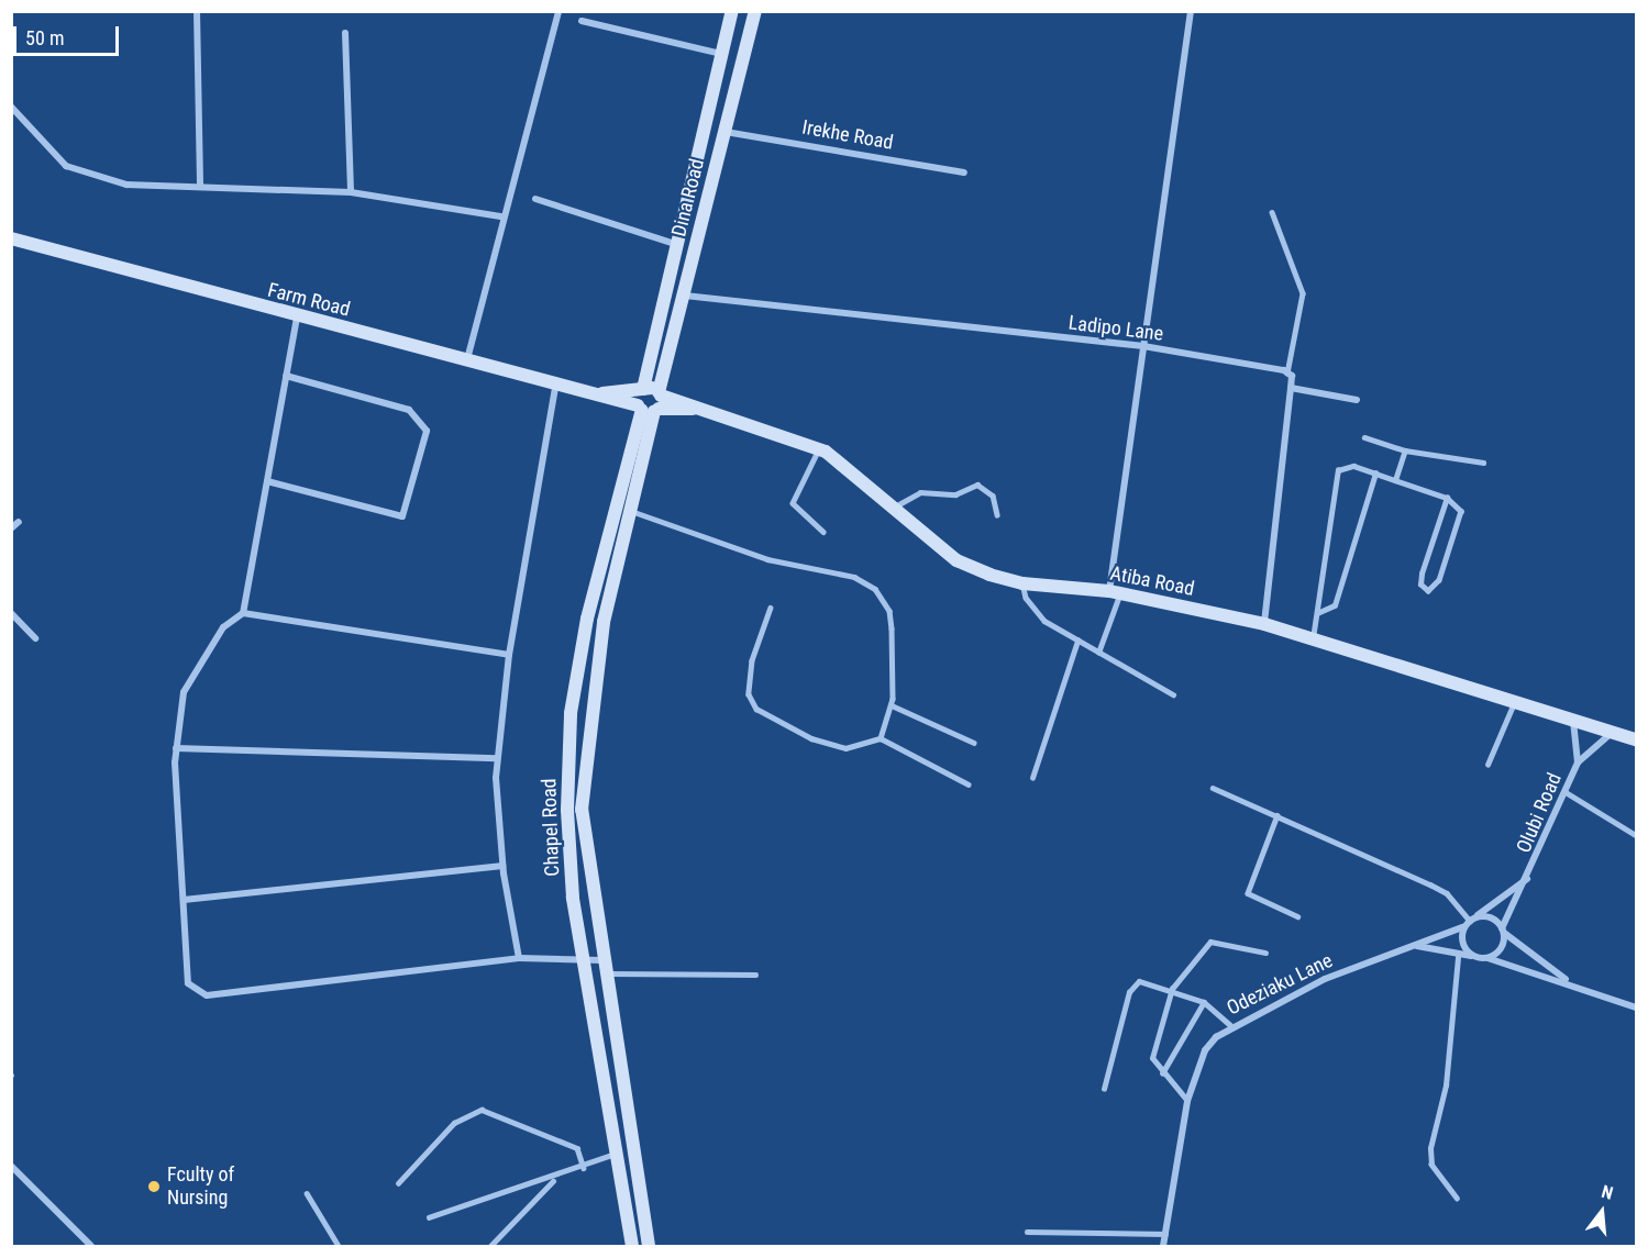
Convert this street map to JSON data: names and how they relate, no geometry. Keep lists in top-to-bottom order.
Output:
{
  "streets": {
    "street": [
      "Irekhe Road",
      "Dina Road",
      "Farm Road",
      "Ladipo Lane",
      "Atiba Road",
      "Olubi Road",
      "Chapel Road",
      "Odeziaku Lane"
    ]
  },
  "crossings": [
    ["Irekhe Road", "Dina Road"],
    ["Dina Road", "Farm Road"],
    ["Dina Road", "Ladipo Lane"],
    ["Dina Road", "Atiba Road"],
    ["Dina Road", "Chapel Road"],
    ["Farm Road", "Atiba Road"],
    ["Farm Road", "Chapel Road"],
    ["Atiba Road", "Olubi Road"],
    ["Atiba Road", "Chapel Road"],
    ["Olubi Road", "Odeziaku Lane"]
  ],
  "places": ["Fculty of Nursing"],
  "scale_bar": "50 m",
  "north": "top"
}
